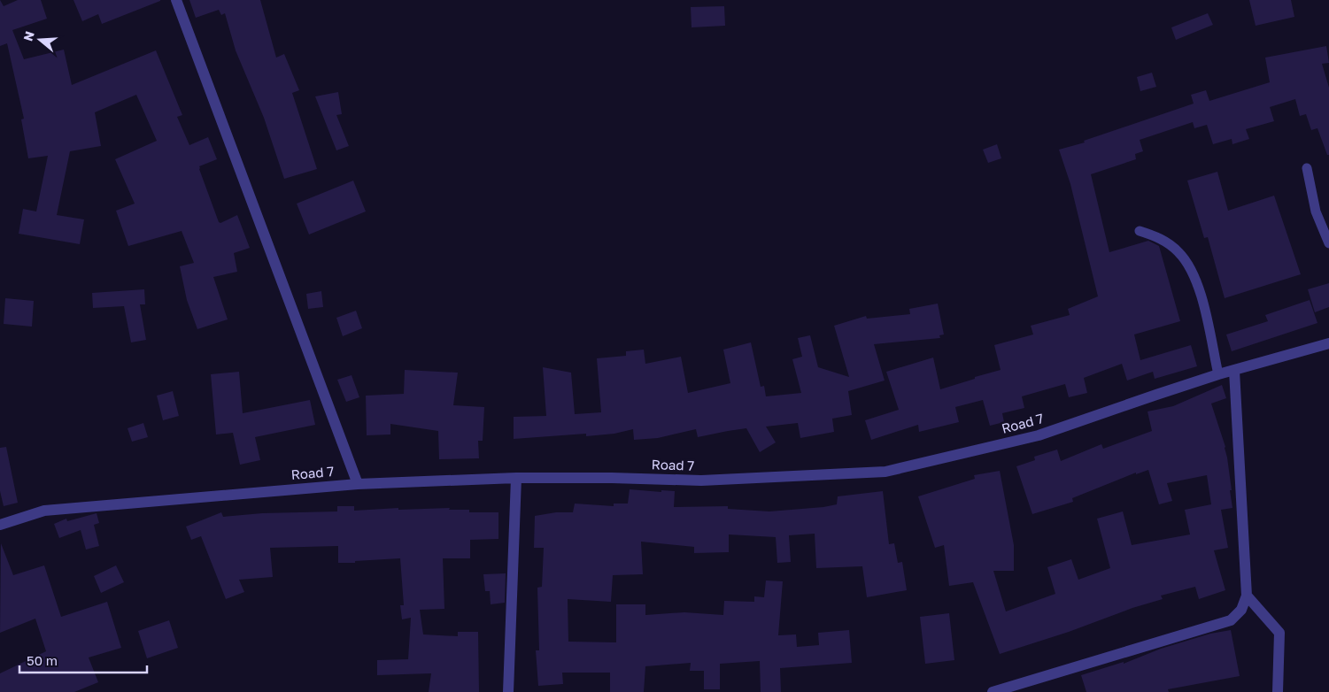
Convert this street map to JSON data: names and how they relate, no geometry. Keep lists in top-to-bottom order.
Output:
{
  "streets": {
    "street": ["Road 7"]
  },
  "scale_bar": "50 m",
  "north": "left"
}
